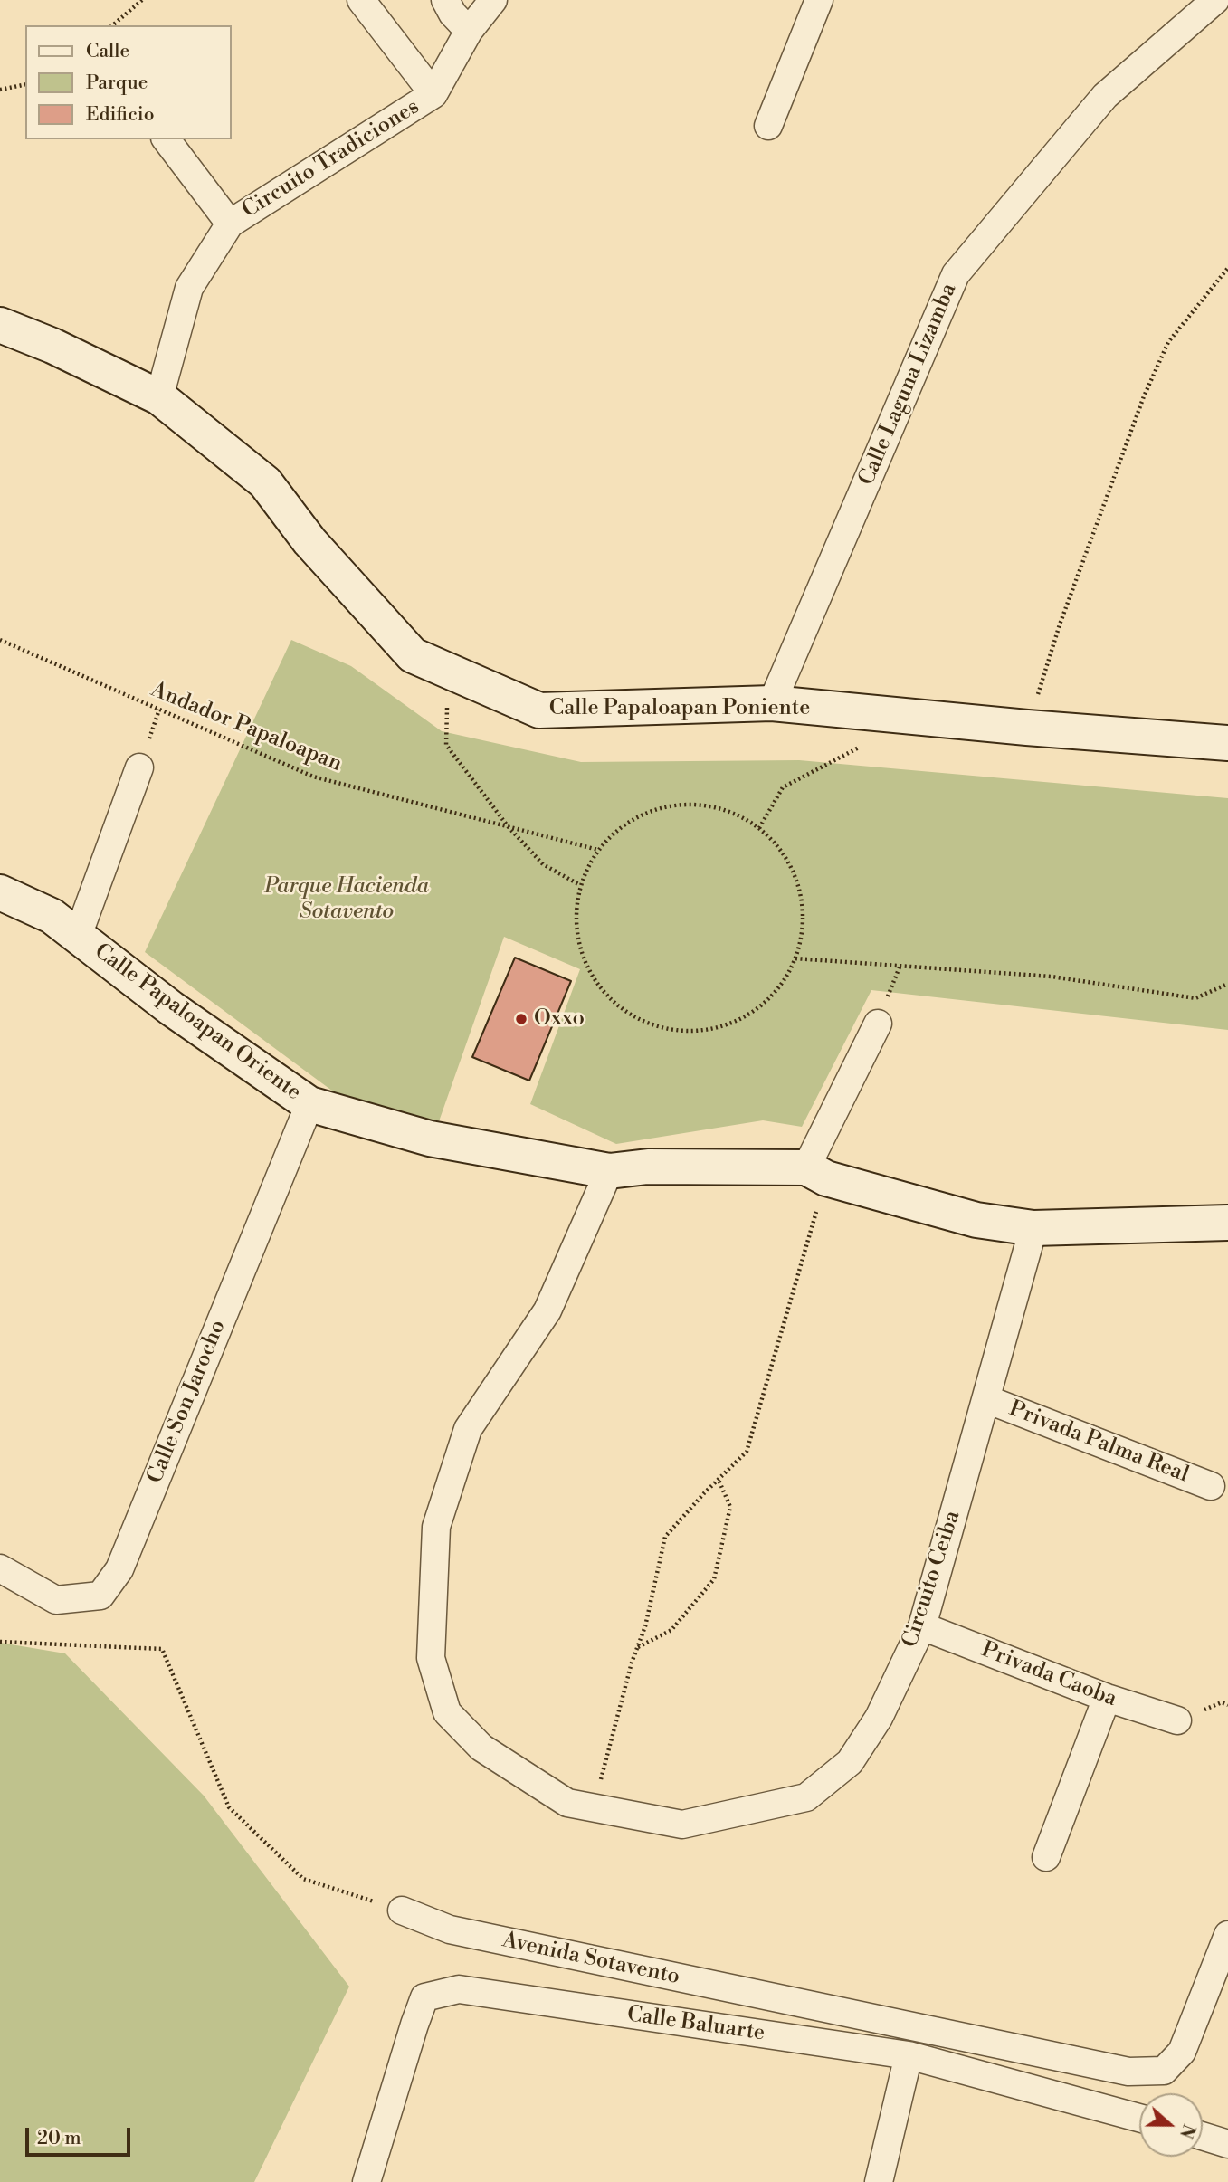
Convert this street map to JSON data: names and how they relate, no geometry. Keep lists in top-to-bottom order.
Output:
{
  "streets": {
    "street": [
      "Circuito Tradiciones",
      "Calle Laguna Lizamba",
      "Calle Papaloapan Poniente",
      "Calle Papaloapan Oriente",
      "Calle Son Jarocho",
      "Privada Palma Real",
      "Circuito Ceiba",
      "Privada Caoba",
      "Avenida Sotavento",
      "Calle Baluarte"
    ],
    "path": ["Andador Papaloapan"]
  },
  "crossings": [
    ["Circuito Tradiciones", "Calle Papaloapan Poniente"],
    ["Calle Laguna Lizamba", "Calle Papaloapan Poniente"],
    ["Calle Papaloapan Oriente", "Calle Son Jarocho"],
    ["Calle Papaloapan Oriente", "Circuito Ceiba"],
    ["Privada Palma Real", "Circuito Ceiba"],
    ["Circuito Ceiba", "Privada Caoba"]
  ],
  "parks": ["Parque Hacienda Sotavento"],
  "places": ["Oxxo"],
  "legend": ["Calle", "Parque", "Edificio"],
  "scale_bar": "20 m",
  "north": "right"
}
